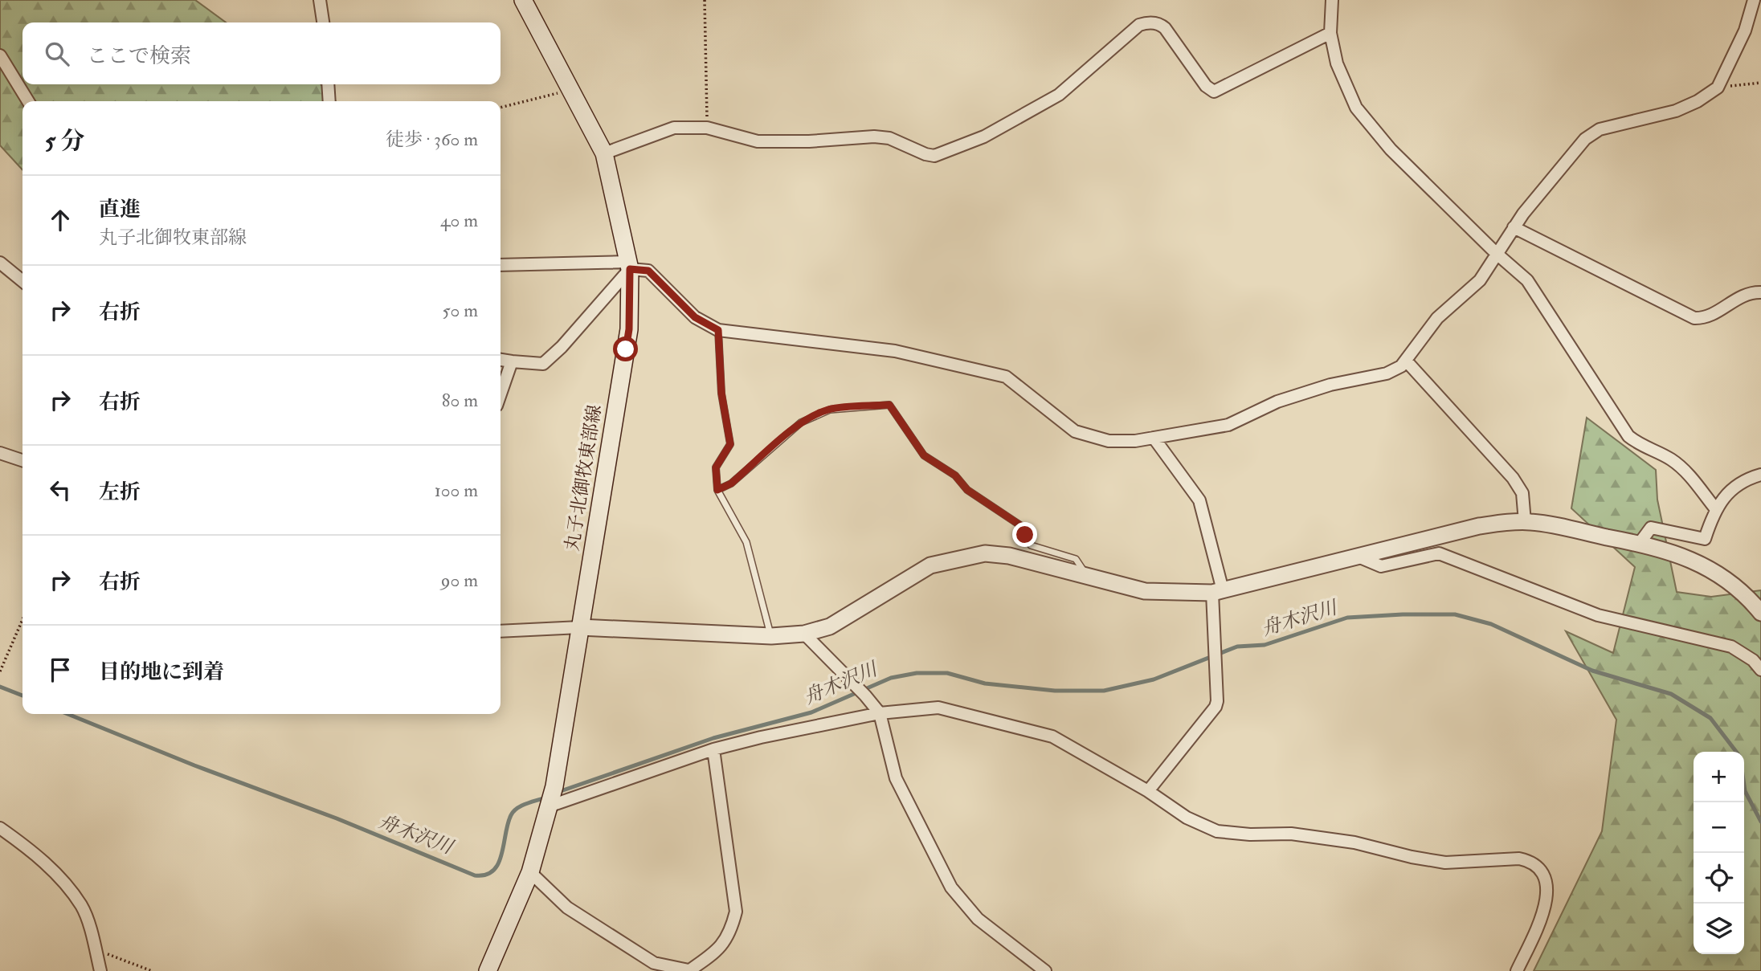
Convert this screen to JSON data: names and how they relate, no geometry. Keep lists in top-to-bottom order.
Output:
{
  "streets": {
    "main road": ["丸子北御牧東部線"]
  },
  "water": ["舟木沢川"],
  "page": {
    "search": "ここで検索",
    "heading": ["5 分", "徒歩 · 360 m"],
    "list": [
      ["直進", "丸子北御牧東部線", "40 m"],
      ["右折", "50 m"],
      ["右折", "80 m"],
      ["左折", "100 m"],
      ["右折", "90 m"],
      "目的地に到着"
    ],
    "map_buttons": ["+", "−"]
  }
}
